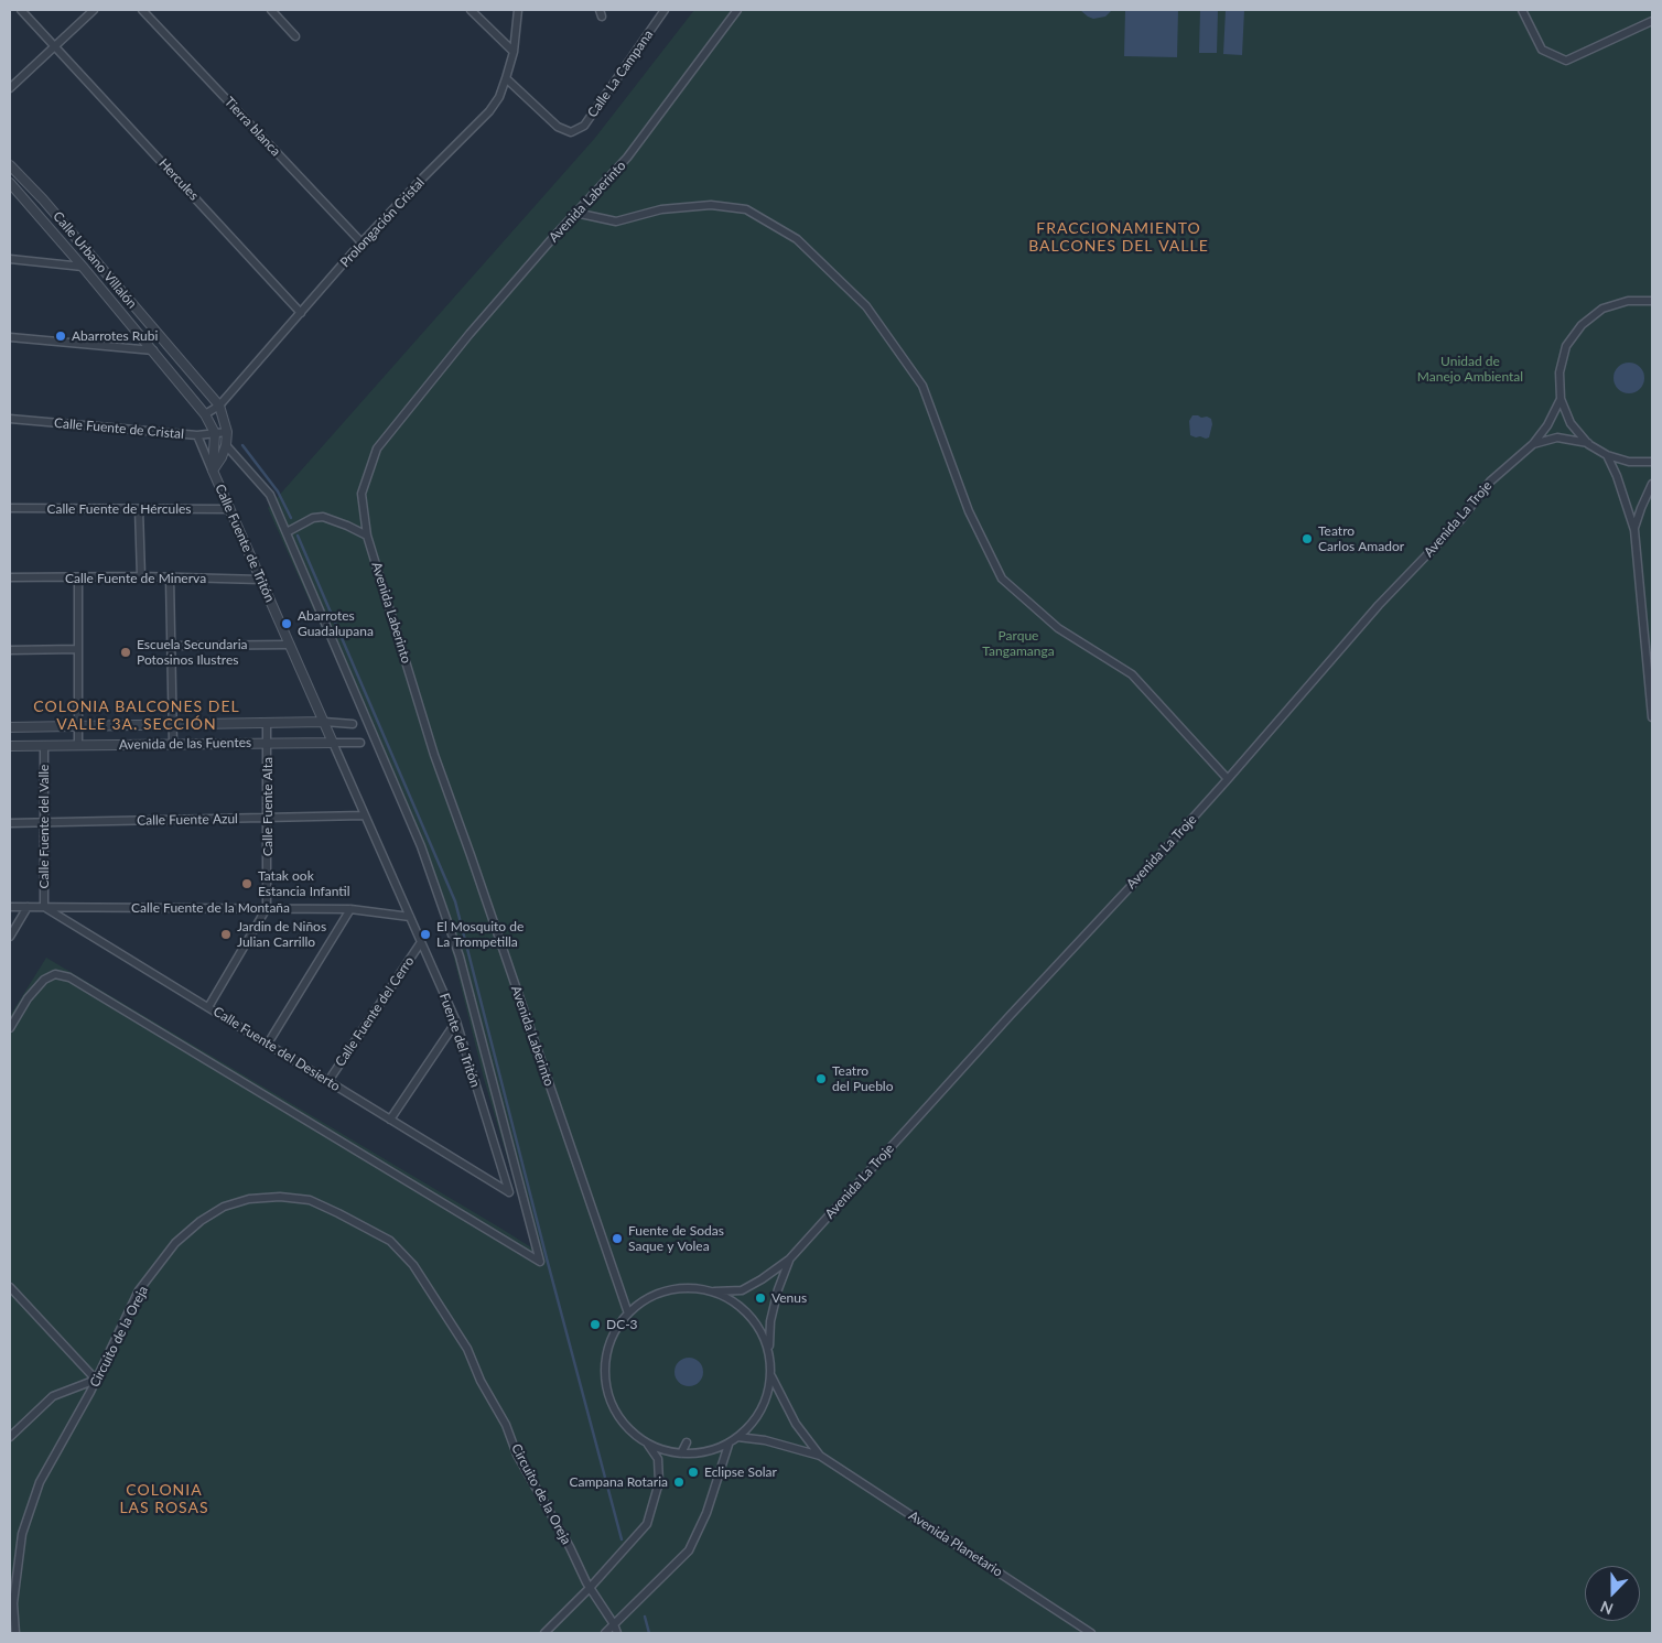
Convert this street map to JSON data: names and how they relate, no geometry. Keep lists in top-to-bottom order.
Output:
{
  "streets": {
    "street": [
      "Calle La Campana",
      "Tierra blanca",
      "Hercules",
      "Avenida Laberinto",
      "Prolongación Cristal",
      "Calle Urbano Villalón",
      "Calle Fuente de Cristal",
      "Calle Fuente de Hércules",
      "Avenida La Troje",
      "Calle Fuente de Tritón",
      "Calle Fuente de Minerva",
      "Avenida de las Fuentes",
      "Calle Fuente Alta",
      "Calle Fuente Azul",
      "Calle Fuente del Valle",
      "Calle Fuente de la Montaña",
      "Calle Fuente del Cerro",
      "Fuente del Tritón",
      "Calle Fuente del Desierto",
      "Circuito de la Oreja",
      "Avenida Planetario"
    ]
  },
  "crossings": [
    ["Calle La Campana", "Prolongación Cristal"],
    ["Tierra blanca", "Prolongación Cristal"],
    ["Hercules", "Prolongación Cristal"],
    ["Avenida Laberinto", "Avenida La Troje"],
    ["Avenida Laberinto", "Avenida Planetario"],
    ["Prolongación Cristal", "Calle Urbano Villalón"],
    ["Calle Urbano Villalón", "Calle Fuente de Cristal"],
    ["Calle Urbano Villalón", "Calle Fuente de Tritón"],
    ["Calle Fuente de Cristal", "Calle Fuente de Tritón"],
    ["Calle Fuente de Hércules", "Calle Fuente de Tritón"],
    ["Avenida La Troje", "Avenida Planetario"],
    ["Calle Fuente de Tritón", "Calle Fuente de Minerva"],
    ["Calle Fuente de Tritón", "Avenida de las Fuentes"],
    ["Calle Fuente de Tritón", "Fuente del Tritón"],
    ["Avenida de las Fuentes", "Calle Fuente Alta"],
    ["Avenida de las Fuentes", "Calle Fuente del Valle"],
    ["Avenida de las Fuentes", "Fuente del Tritón"],
    ["Calle Fuente Alta", "Calle Fuente Azul"],
    ["Calle Fuente Alta", "Calle Fuente de la Montaña"],
    ["Calle Fuente Alta", "Calle Fuente del Desierto"],
    ["Calle Fuente Azul", "Calle Fuente del Valle"],
    ["Calle Fuente Azul", "Fuente del Tritón"],
    ["Calle Fuente del Valle", "Calle Fuente de la Montaña"],
    ["Calle Fuente del Valle", "Calle Fuente del Desierto"],
    ["Calle Fuente de la Montaña", "Fuente del Tritón"],
    ["Calle Fuente de la Montaña", "Calle Fuente del Desierto"],
    ["Calle Fuente del Cerro", "Fuente del Tritón"],
    ["Calle Fuente del Cerro", "Calle Fuente del Desierto"],
    ["Fuente del Tritón", "Calle Fuente del Desierto"]
  ],
  "districts": ["FRACCIONAMIENTO BALCONES DEL VALLE", "COLONIA BALCONES DEL VALLE 3A. SECCIÓN", "COLONIA LAS ROSAS"],
  "parks": ["Unidad de Manejo Ambiental", "Parque Tangamanga"],
  "places": [
    "Abarrotes Rubi",
    "Teatro Carlos Amador",
    "Abarrotes Guadalupana",
    "Escuela Secundaria Potosinos Ilustres",
    "Tatak ook Estancia Infantil",
    "Jardin de Niños Julian Carrillo",
    "El Mosquito de La Trompetilla",
    "Teatro del Pueblo",
    "Fuente de Sodas Saque y Volea",
    "Venus",
    "DC-3",
    "Eclipse Solar",
    "Campana Rotaria"
  ],
  "north": "bottom"
}
